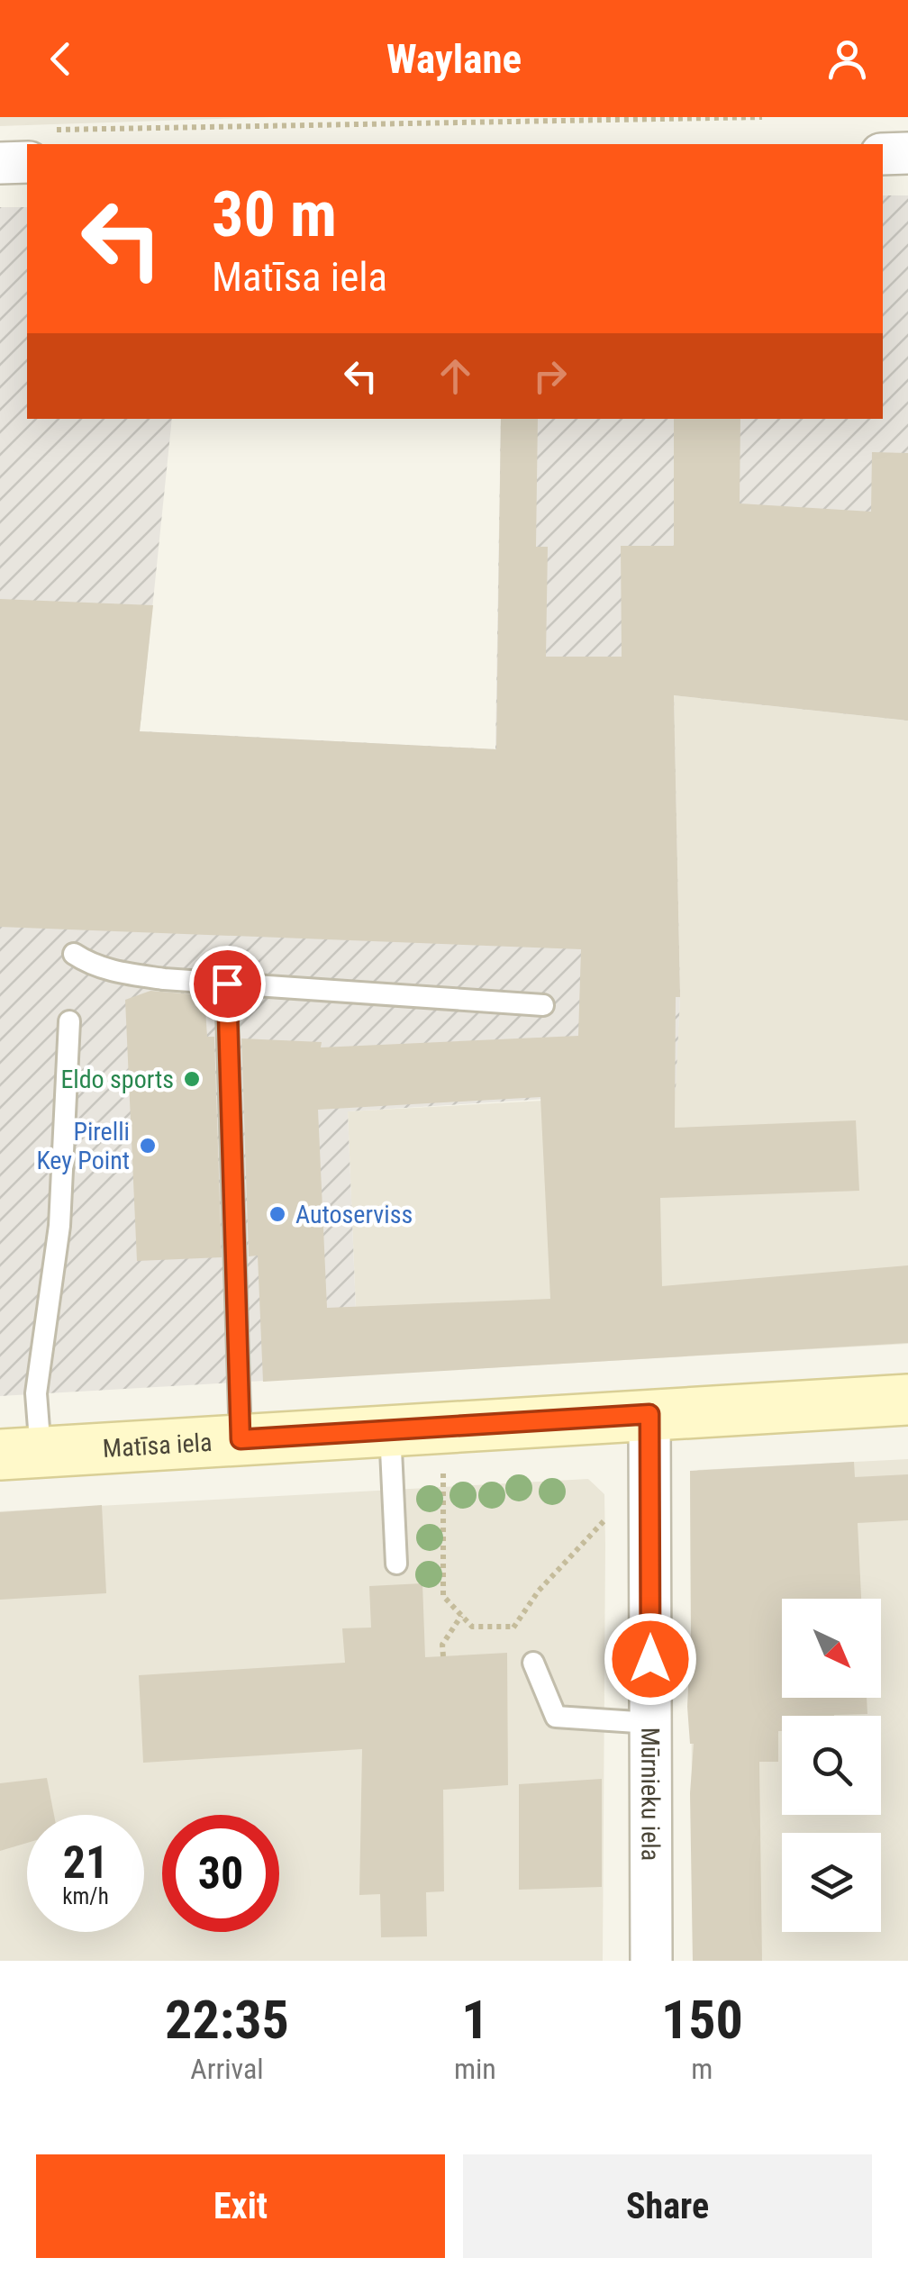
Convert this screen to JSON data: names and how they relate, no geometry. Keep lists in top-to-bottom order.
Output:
{
  "streets": {
    "street": ["Matīsa iela", "Mūrnieku iela"]
  },
  "crossings": [
    ["Matīsa iela", "Mūrnieku iela"]
  ],
  "places": ["Eldo sports", "Pirelli Key Point", "Autoserviss"],
  "north": "bottom right",
  "page": {
    "header": "Waylane",
    "turn": ["30 m", "Matīsa iela"],
    "speed": "21 km/h",
    "limit": "30",
    "eta": [
      "22:35",
      "Arrival",
      "1",
      "min",
      "150",
      "m"
    ],
    "buttons": ["Exit", "Share"]
  }
}
